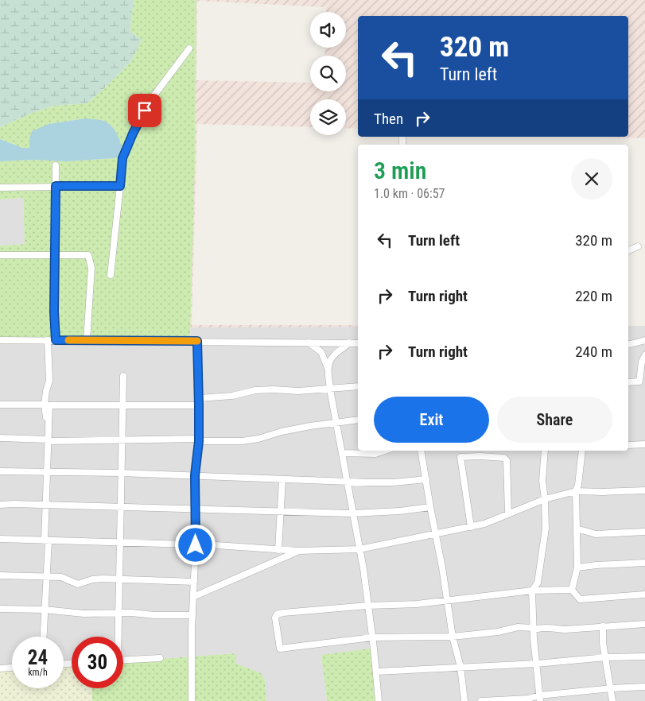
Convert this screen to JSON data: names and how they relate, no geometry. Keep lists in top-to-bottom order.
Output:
{
  "page": {
    "turn": ["320 m", "Turn left"],
    "then": "Then",
    "heading": ["3 min", "1.0 km · 06:57"],
    "list": [
      {
        "name": "Turn left",
        "value": "320 m"
      },
      {
        "name": "Turn right",
        "value": "220 m"
      },
      {
        "name": "Turn right",
        "value": "240 m"
      }
    ],
    "buttons": ["Exit", "Share"],
    "speed": "24 km/h",
    "limit": "30"
  }
}
